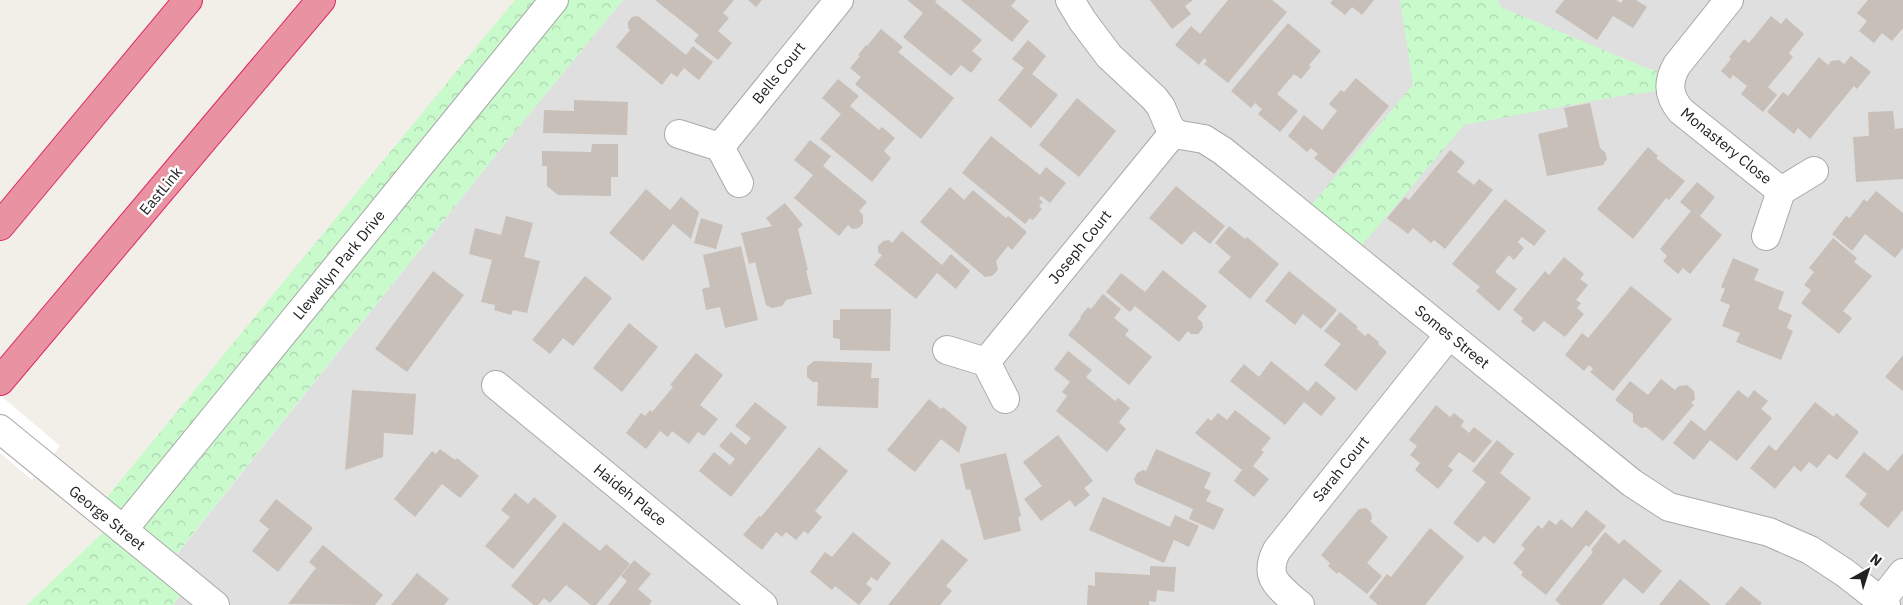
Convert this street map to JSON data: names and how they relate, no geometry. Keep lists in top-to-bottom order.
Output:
{
  "streets": {
    "highway": ["EastLink"],
    "street": [
      "Bells Court",
      "Monastery Close",
      "Joseph Court",
      "Llewellyn Park Drive",
      "Somes Street",
      "Sarah Court",
      "Haideh Place",
      "George Street"
    ]
  },
  "crossings": [
    ["Joseph Court", "Somes Street"],
    ["Llewellyn Park Drive", "George Street"],
    ["Somes Street", "Sarah Court"]
  ],
  "north": "top right"
}
